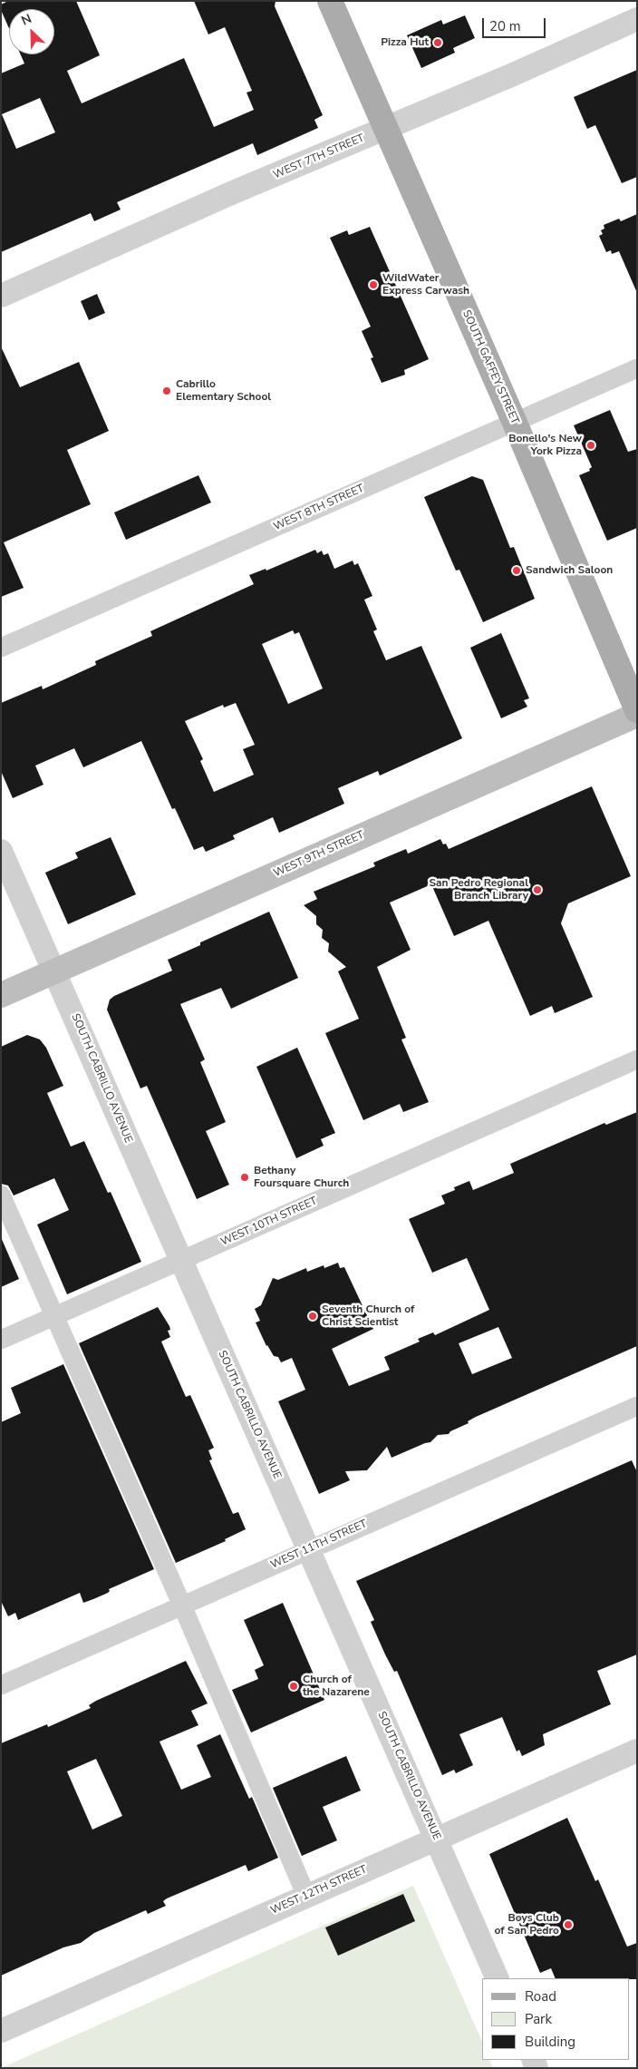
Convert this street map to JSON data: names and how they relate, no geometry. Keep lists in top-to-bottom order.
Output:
{
  "streets": {
    "main road": ["SOUTH GAFFEY STREET", "WEST 9TH STREET"],
    "street": [
      "WEST 7TH STREET",
      "WEST 8TH STREET",
      "SOUTH CABRILLO AVENUE",
      "WEST 10TH STREET",
      "WEST 11TH STREET",
      "WEST 12TH STREET"
    ]
  },
  "crossings": [
    ["WEST 7TH STREET", "SOUTH GAFFEY STREET"],
    ["SOUTH GAFFEY STREET", "WEST 8TH STREET"],
    ["WEST 9TH STREET", "SOUTH CABRILLO AVENUE"],
    ["SOUTH CABRILLO AVENUE", "WEST 10TH STREET"],
    ["SOUTH CABRILLO AVENUE", "WEST 11TH STREET"],
    ["SOUTH CABRILLO AVENUE", "WEST 12TH STREET"]
  ],
  "places": [
    "Pizza Hut",
    "WildWater Express Carwash",
    "Cabrillo Elementary School",
    "Bonello's New York Pizza",
    "Sandwich Saloon",
    "San Pedro Regional Branch Library",
    "Bethany Foursquare Church",
    "Seventh Church of Christ Scientist",
    "Church of the Nazarene",
    "Boys Club of San Pedro"
  ],
  "legend": ["Road", "Park", "Building"],
  "scale_bar": "20 m",
  "north": "top left"
}
